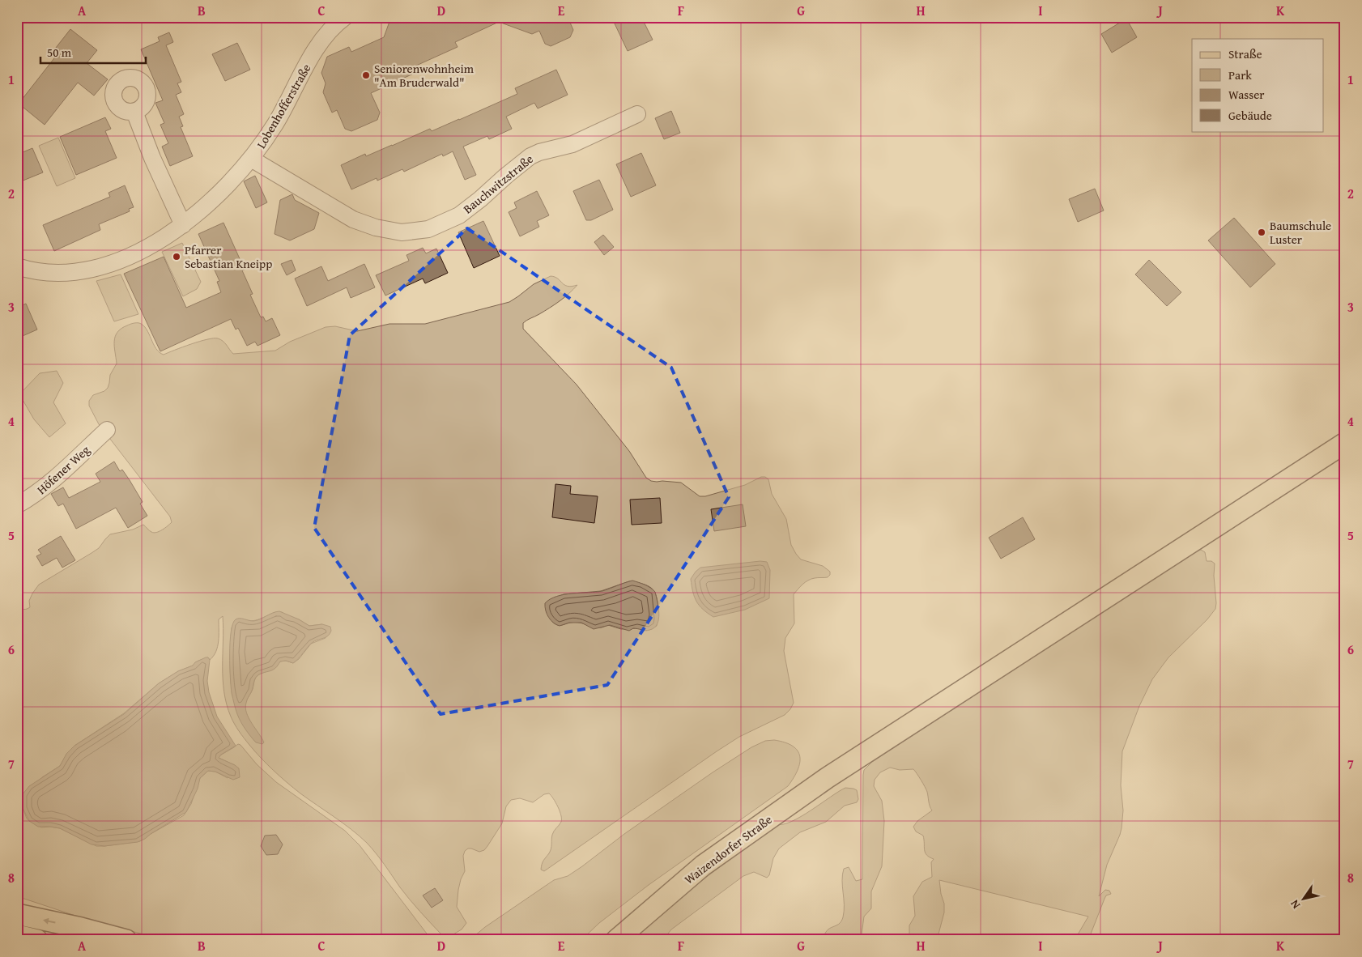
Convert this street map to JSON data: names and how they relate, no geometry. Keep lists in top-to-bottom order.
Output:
{
  "streets": {
    "main road": ["Waizendorfer Straße"],
    "street": ["Lobenhofferstraße", "Bauchwitzstraße", "Höfener Weg"]
  },
  "crossings": [
    ["Lobenhofferstraße", "Bauchwitzstraße"]
  ],
  "places": ["Seniorenwohnheim \"Am Bruderwald\"", "Baumschule Luster", "Pfarrer Sebastian Kneipp"],
  "legend": [
    "Straße",
    "Park",
    "Wasser",
    "Gebäude"
  ],
  "scale_bar": "50 m",
  "north": "bottom left",
  "grid": {
    "columns": [
      "A",
      "B",
      "C",
      "D",
      "E",
      "F",
      "G",
      "H",
      "I",
      "J",
      "K"
    ],
    "rows": [
      "1",
      "2",
      "3",
      "4",
      "5",
      "6",
      "7",
      "8"
    ]
  }
}
